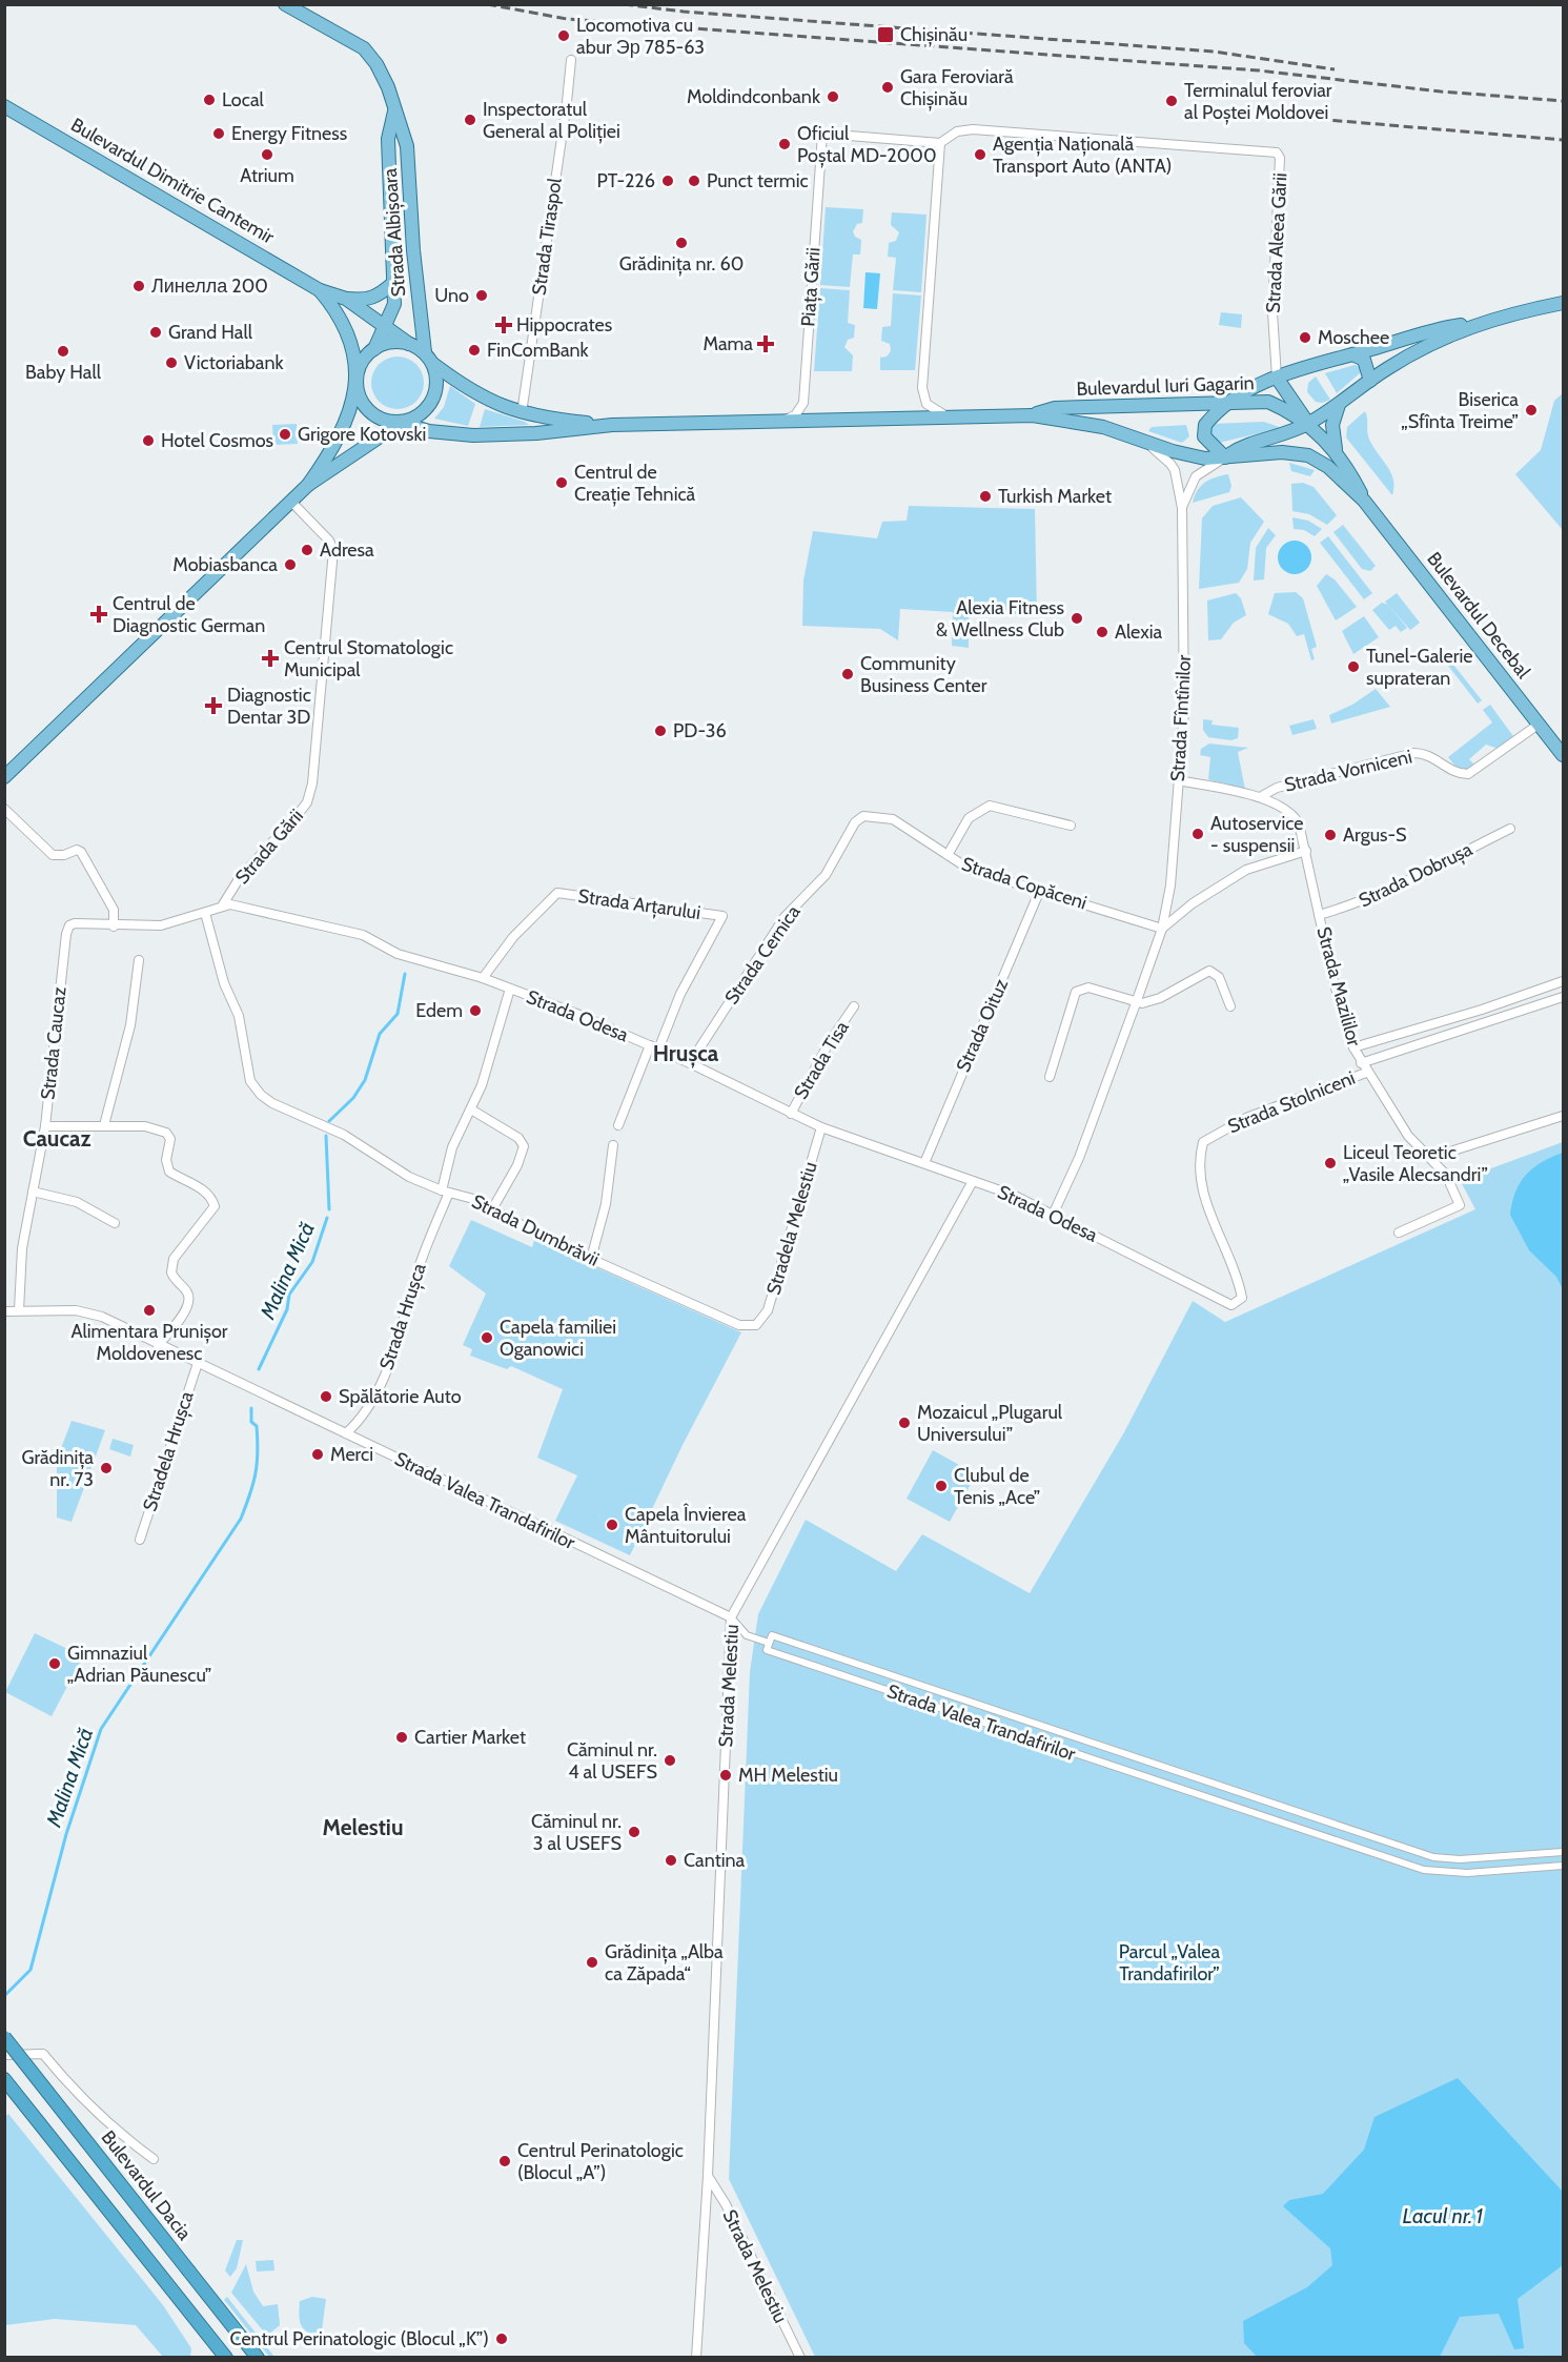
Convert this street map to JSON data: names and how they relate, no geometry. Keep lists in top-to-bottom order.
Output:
{
  "streets": {
    "highway": ["Bulevardul Dacia"],
    "main road": [
      "Bulevardul Dimitrie Cantemir",
      "Strada Albișoara",
      "Bulevardul Iuri Gagarin",
      "Bulevardul Decebal"
    ],
    "street": [
      "Strada Tiraspol",
      "Strada Aleea Gării",
      "Piața Gării",
      "Strada Fîntînilor",
      "Strada Vorniceni",
      "Strada Gării",
      "Strada Dobrușa",
      "Strada Copăceni",
      "Strada Arțarului",
      "Strada Cernica",
      "Strada Mazililor",
      "Strada Odesa",
      "Strada Oituz",
      "Strada Caucaz",
      "Strada Tisa",
      "Strada Stolniceni",
      "Stradela Melestiu",
      "Strada Dumbrăvii",
      "Strada Hrușca",
      "Stradela Hrușca",
      "Strada Valea Trandafirilor",
      "Strada Melestiu"
    ]
  },
  "crossings": [
    ["Bulevardul Dimitrie Cantemir", "Strada Albișoara"],
    ["Bulevardul Dimitrie Cantemir", "Bulevardul Iuri Gagarin"],
    ["Strada Albișoara", "Bulevardul Iuri Gagarin"],
    ["Strada Tiraspol", "Bulevardul Iuri Gagarin"],
    ["Strada Aleea Gării", "Piața Gării"],
    ["Piața Gării", "Bulevardul Iuri Gagarin"],
    ["Bulevardul Iuri Gagarin", "Bulevardul Decebal"],
    ["Bulevardul Iuri Gagarin", "Strada Fîntînilor"],
    ["Bulevardul Decebal", "Strada Fîntînilor"],
    ["Bulevardul Decebal", "Strada Vorniceni"],
    ["Strada Fîntînilor", "Strada Vorniceni"],
    ["Strada Fîntînilor", "Strada Copăceni"],
    ["Strada Fîntînilor", "Strada Odesa"],
    ["Strada Vorniceni", "Strada Mazililor"],
    ["Strada Gării", "Strada Odesa"],
    ["Strada Dobrușa", "Strada Mazililor"],
    ["Strada Copăceni", "Strada Cernica"],
    ["Strada Copăceni", "Strada Oituz"],
    ["Strada Arțarului", "Strada Odesa"],
    ["Strada Cernica", "Strada Odesa"],
    ["Strada Mazililor", "Strada Stolniceni"],
    ["Strada Odesa", "Strada Oituz"],
    ["Strada Odesa", "Strada Tisa"],
    ["Strada Odesa", "Strada Stolniceni"],
    ["Strada Odesa", "Stradela Melestiu"],
    ["Strada Odesa", "Strada Hrușca"],
    ["Strada Odesa", "Strada Melestiu"],
    ["Strada Caucaz", "Strada Valea Trandafirilor"],
    ["Stradela Melestiu", "Strada Dumbrăvii"],
    ["Strada Dumbrăvii", "Strada Hrușca"],
    ["Strada Hrușca", "Strada Valea Trandafirilor"],
    ["Stradela Hrușca", "Strada Valea Trandafirilor"],
    ["Strada Valea Trandafirilor", "Strada Melestiu"]
  ],
  "districts": ["Hrușca", "Caucaz", "Melestiu"],
  "water": ["Malina Mică", "Lacul nr. 1"],
  "parks": ["Parcul „Valea Trandafirilor”"],
  "places": {
    "transit": ["Chișinău"],
    "other": [
      "Locomotiva cu abur Эр 785-63",
      "Gara Feroviară Chișinău",
      "Moldindconbank",
      "Local",
      "Terminalul feroviar al Poștei Moldovei",
      "Inspectoratul General al Poliției",
      "Energy Fitness",
      "Oficiul Poștal MD-2000",
      "Atrium",
      "Agenția Națională Transport Auto (ANTA)",
      "PT-226",
      "Punct termic",
      "Grădinița nr. 60",
      "Линелла 200",
      "Uno",
      "Grand Hall",
      "Moschee",
      "FinComBank",
      "Baby Hall",
      "Victoriabank",
      "Biserica „Sfînta Treime”",
      "Grigore Kotovski",
      "Hotel Cosmos",
      "Centrul de Creație Tehnică",
      "Turkish Market",
      "Adresa",
      "Mobiasbanca",
      "Alexia Fitness & Wellness Club",
      "Alexia",
      "Tunel-Galerie suprateran",
      "Community Business Center",
      "PD-36",
      "Autoservice - suspensii",
      "Argus-S",
      "Edem",
      "Liceul Teoretic „Vasile Alecsandri”",
      "Alimentara Prunișor Moldovenesc",
      "Capela familiei Oganowici",
      "Spălătorie Auto",
      "Mozaicul „Plugarul Universului”",
      "Merci",
      "Grădinița nr. 73",
      "Clubul de Tenis „Ace”",
      "Capela Învierea Mântuitorului",
      "Gimnaziul „Adrian Păunescu”",
      "Cartier Market",
      "Căminul nr. 4 al USEFS",
      "MH Melestiu",
      "Căminul nr. 3 al USEFS",
      "Cantina",
      "Grădinița „Alba ca Zăpada“",
      "Centrul Perinatologic (Blocul „A”)",
      "Centrul Perinatologic (Blocul „K”)"
    ],
    "health": [
      "Hippocrates",
      "Mama",
      "Centrul de Diagnostic German",
      "Centrul Stomatologic Municipal",
      "Diagnostic Dentar 3D"
    ]
  }
}
